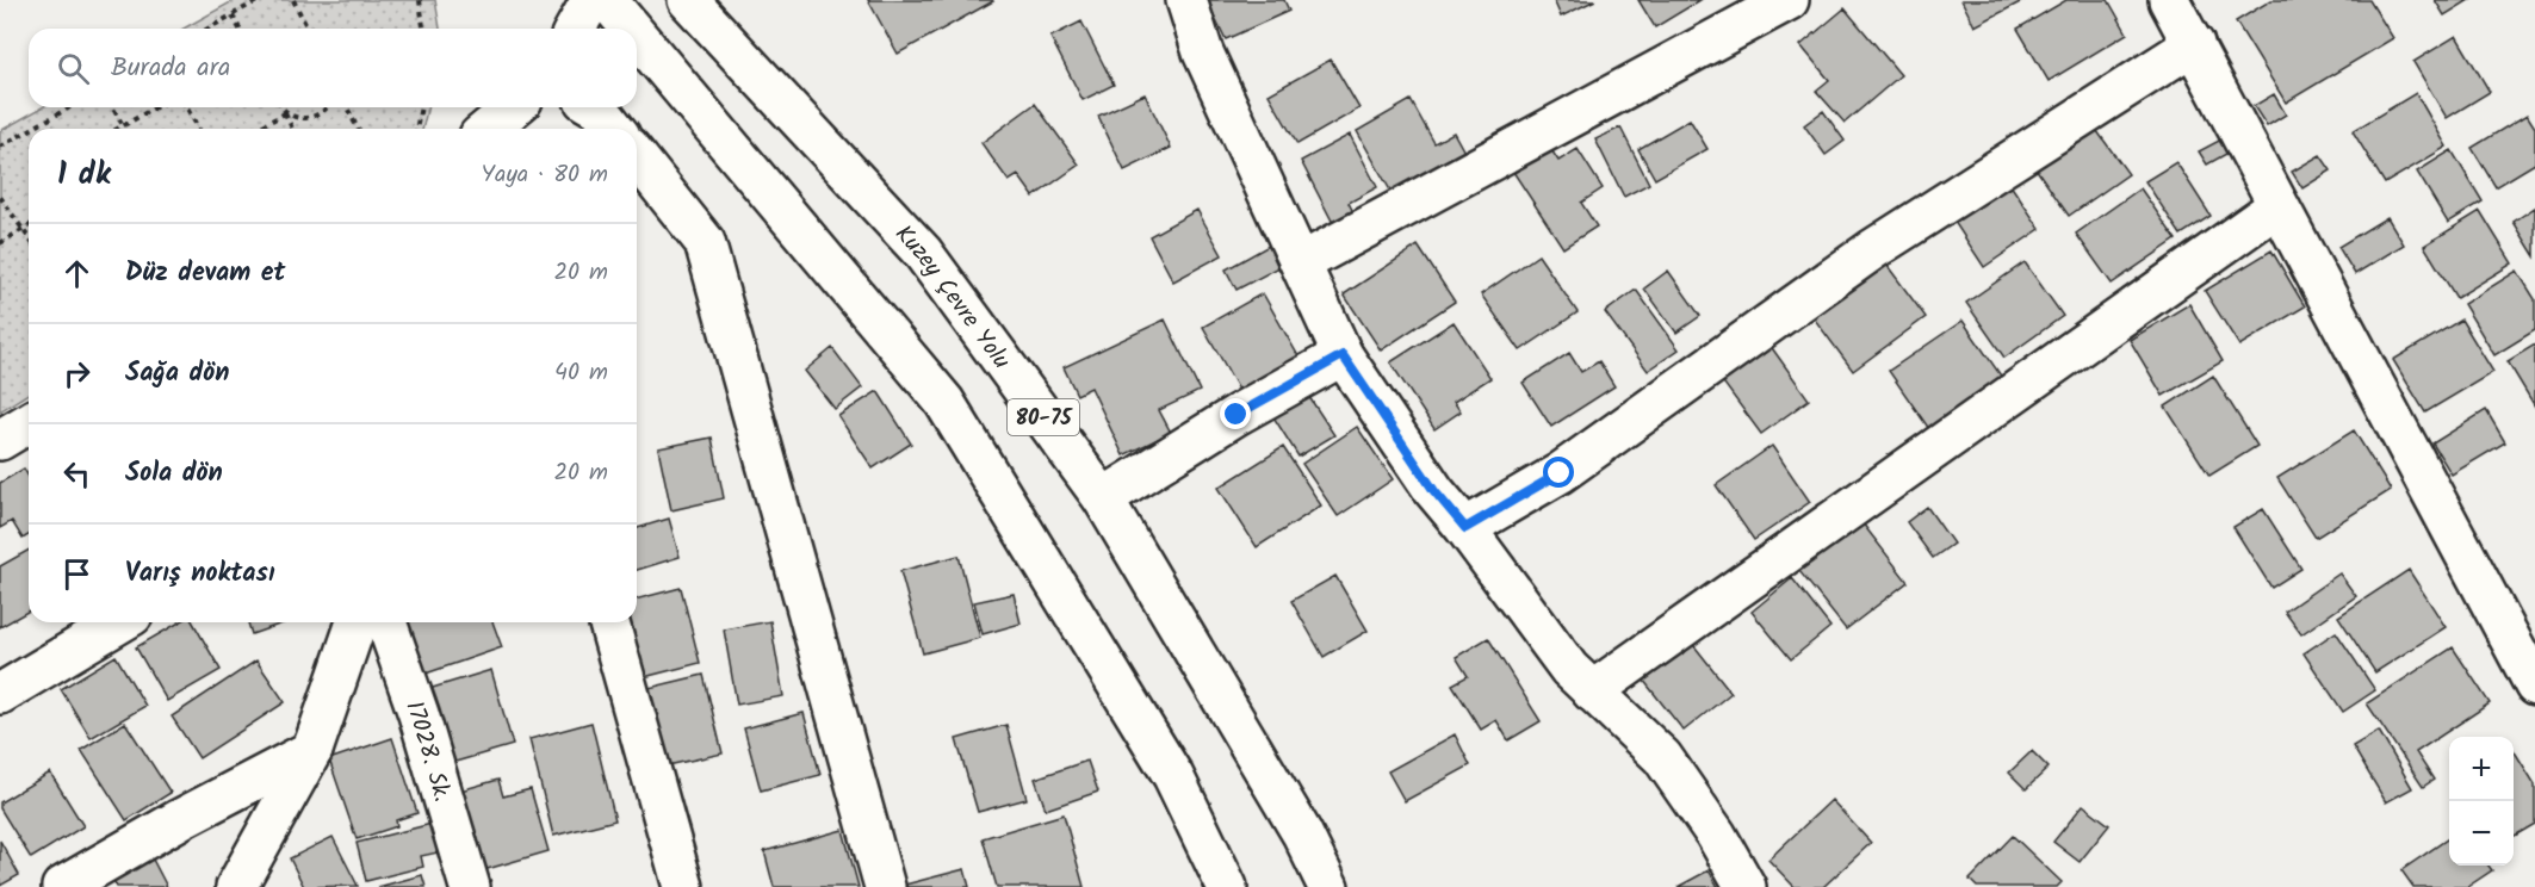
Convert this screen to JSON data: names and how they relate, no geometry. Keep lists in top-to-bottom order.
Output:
{
  "streets": {
    "main road": ["Kuzey Çevre Yolu", "80-75", "17028. Sk."]
  },
  "page": {
    "search": "Burada ara",
    "heading": ["1 dk", "Yaya · 80 m"],
    "list": [
      ["Düz devam et", "20 m"],
      ["Sağa dön", "40 m"],
      ["Sola dön", "20 m"],
      "Varış noktası"
    ],
    "map_buttons": ["+", "−"]
  }
}
